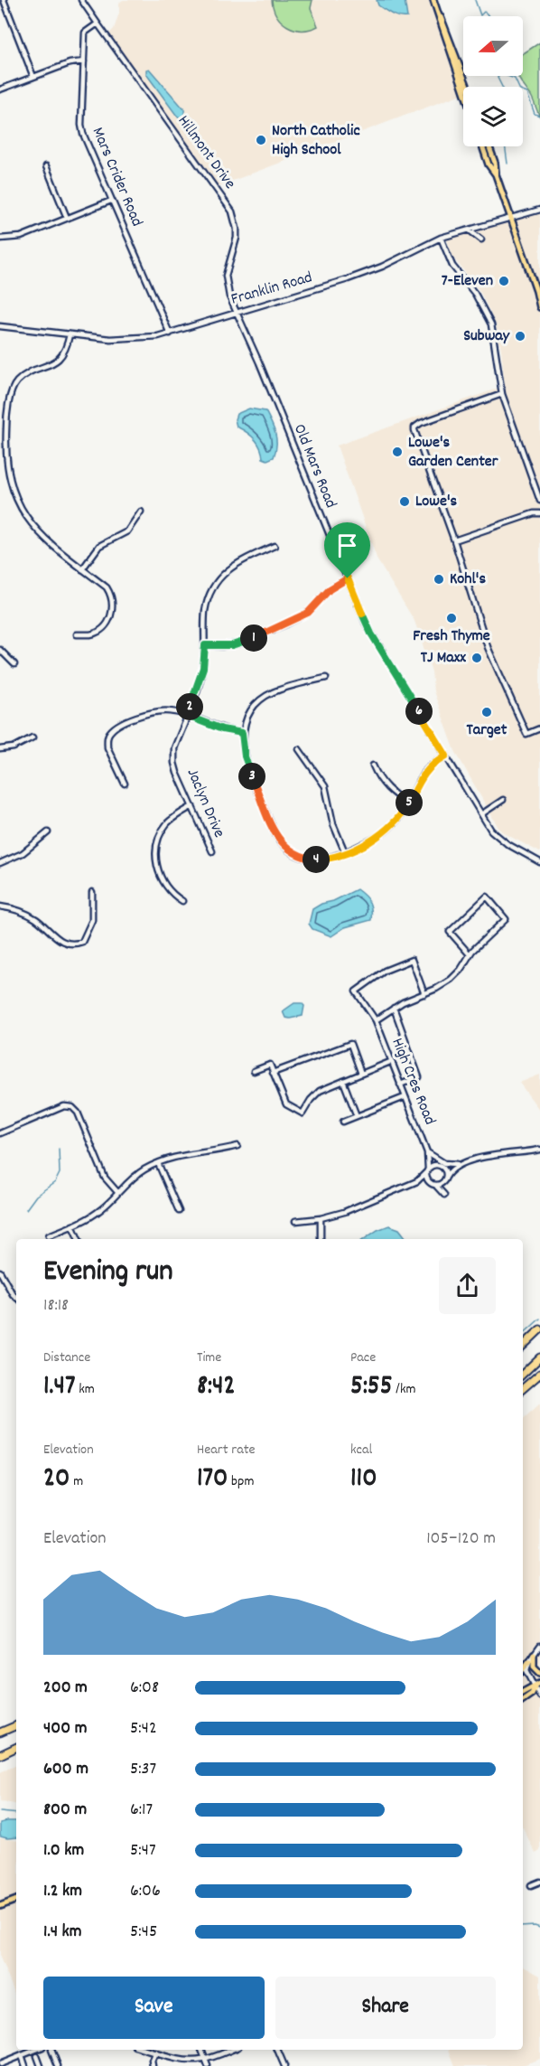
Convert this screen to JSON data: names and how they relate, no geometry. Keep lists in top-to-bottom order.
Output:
{
  "streets": {
    "street": [
      "Hillmont Drive",
      "Mars Crider Road",
      "Franklin Road",
      "Old Mars Road",
      "Jaclyn Drive",
      "High Cres Road"
    ]
  },
  "crossings": [
    ["Hillmont Drive", "Mars Crider Road"],
    ["Hillmont Drive", "Franklin Road"],
    ["Hillmont Drive", "Old Mars Road"],
    ["Mars Crider Road", "Franklin Road"],
    ["Franklin Road", "Old Mars Road"]
  ],
  "places": [
    "North Catholic High School",
    "7-Eleven",
    "Subway",
    "Lowe's Garden Center",
    "Lowe's",
    "Kohl's",
    "Fresh Thyme",
    "TJ Maxx",
    "Target"
  ],
  "north": "left",
  "page": {
    "pins": [
      "1",
      "2",
      "6",
      "3",
      "5",
      "4"
    ],
    "heading": ["Evening run", "18:18"],
    "stats": [
      ["Distance", "1.47 km"],
      ["Time", "8:42"],
      ["Pace", "5:55 /km"],
      ["Elevation", "20 m"],
      ["Heart rate", "170 bpm"],
      ["kcal", "110"]
    ],
    "chart": ["Elevation", "105–120 m"],
    "list": [
      {
        "name": "200 m",
        "note": "6:08"
      },
      {
        "name": "400 m",
        "note": "5:42"
      },
      {
        "name": "600 m",
        "note": "5:37"
      },
      {
        "name": "800 m",
        "note": "6:17"
      },
      {
        "name": "1.0 km",
        "note": "5:47"
      },
      {
        "name": "1.2 km",
        "note": "6:06"
      },
      {
        "name": "1.4 km",
        "note": "5:45"
      }
    ],
    "buttons": ["Save", "Share"]
  }
}
